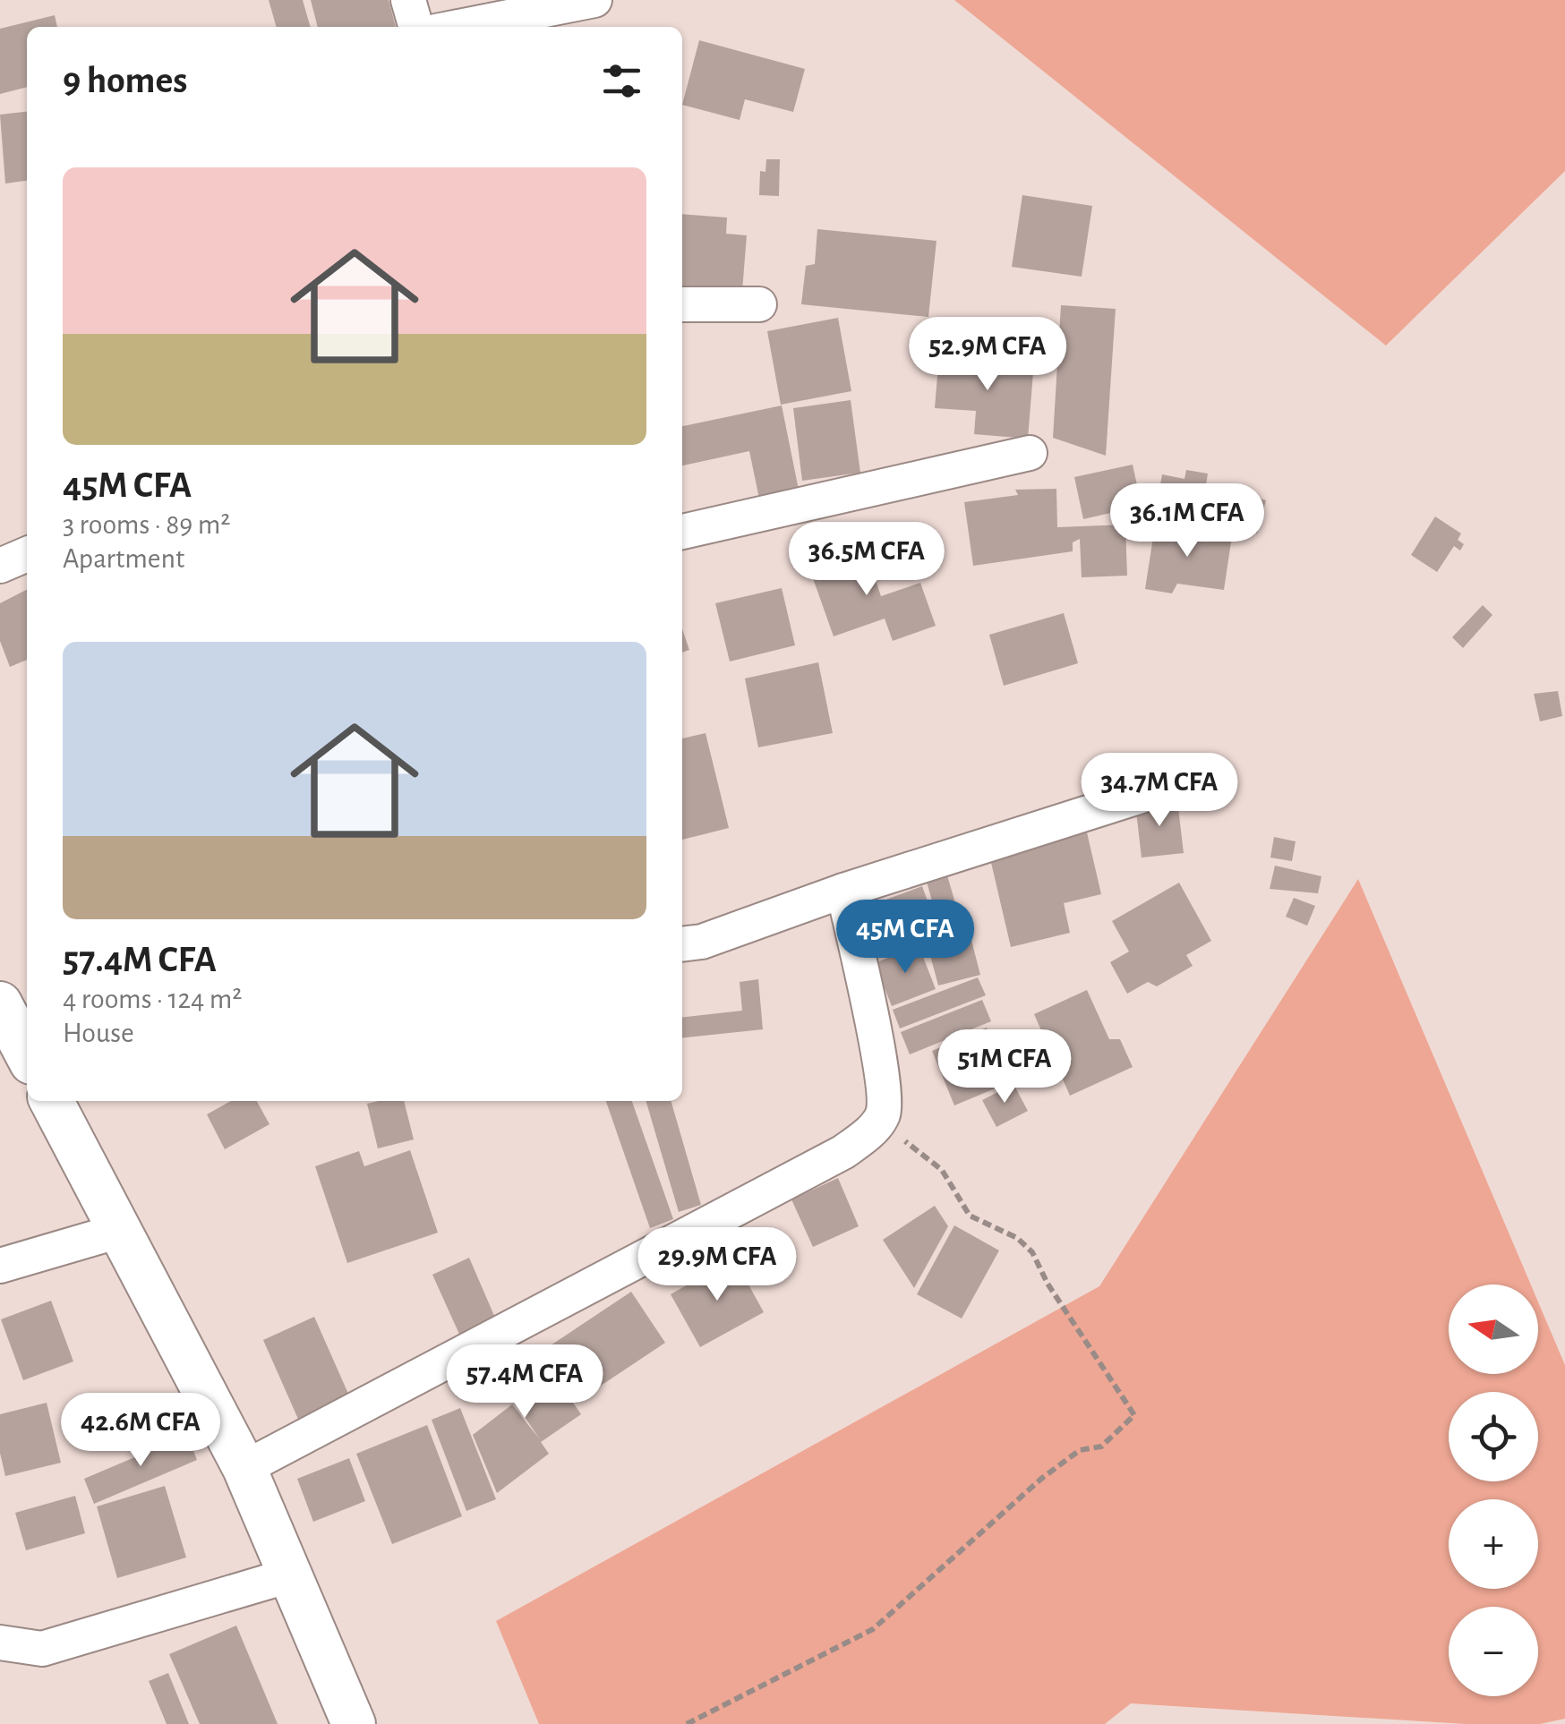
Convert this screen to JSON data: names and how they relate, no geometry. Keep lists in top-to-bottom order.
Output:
{
  "north": "left",
  "page": {
    "heading": "9 homes",
    "list": [
      {
        "name": "45M CFA",
        "note": "3 rooms · 89 m² · Apartment"
      },
      {
        "name": "57.4M CFA",
        "note": "4 rooms · 124 m² · House"
      }
    ],
    "price": [
      "52.9M CFA",
      "36.1M CFA",
      "36.5M CFA",
      "34.7M CFA",
      "45M CFA",
      "51M CFA",
      "29.9M CFA",
      "57.4M CFA",
      "42.6M CFA"
    ],
    "map_buttons": ["+", "−"]
  }
}
